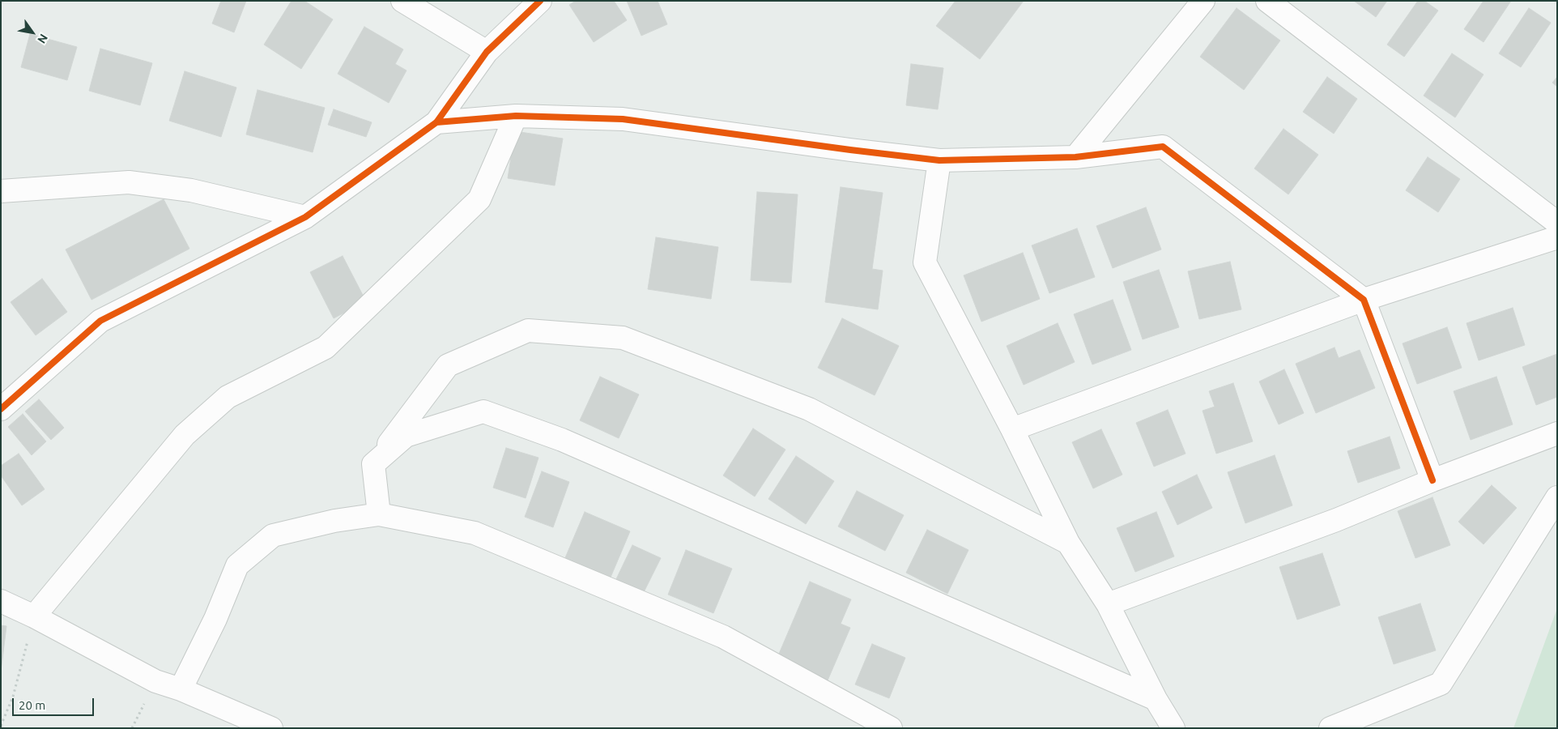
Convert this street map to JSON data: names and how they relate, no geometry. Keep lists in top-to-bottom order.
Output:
{
  "scale_bar": "20 m",
  "north": "bottom right"
}
